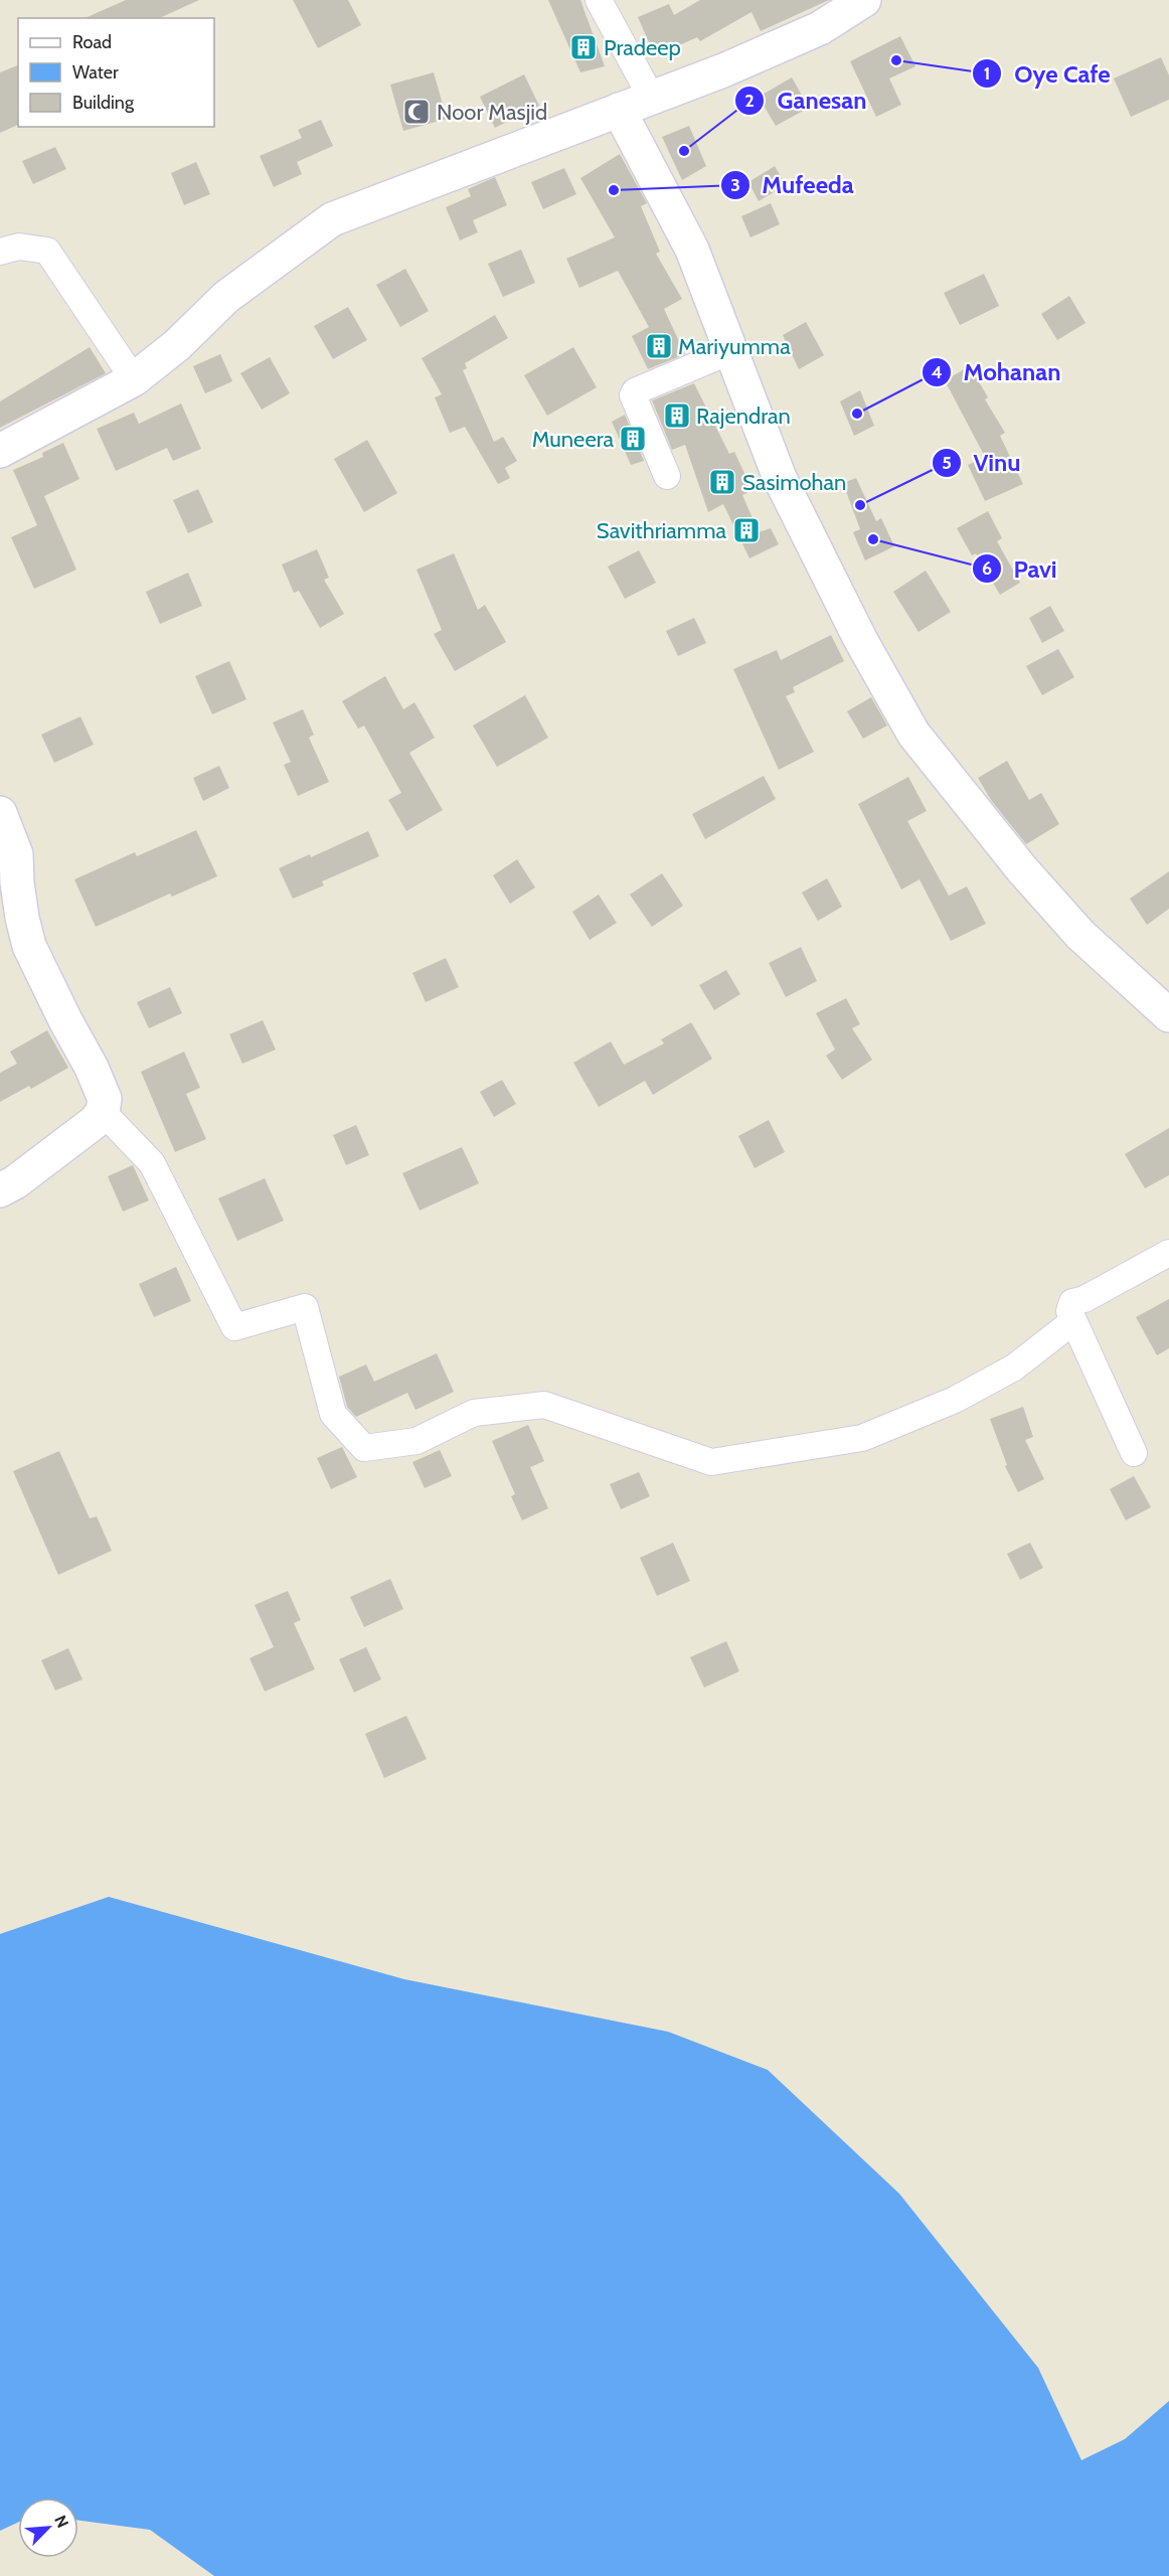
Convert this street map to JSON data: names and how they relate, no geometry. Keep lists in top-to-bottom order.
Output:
{
  "places": {
    "building": [
      "Pradeep",
      "Mariyumma",
      "Rajendran",
      "Muneera",
      "Sasimohan",
      "Savithriamma"
    ],
    "other": [
      "Oye Cafe",
      "Ganesan",
      "Mufeeda",
      "Mohanan",
      "Vinu",
      "Pavi"
    ],
    "mosque": ["Noor Masjid"]
  },
  "legend": ["Road", "Water", "Building"],
  "north": "top right"
}
